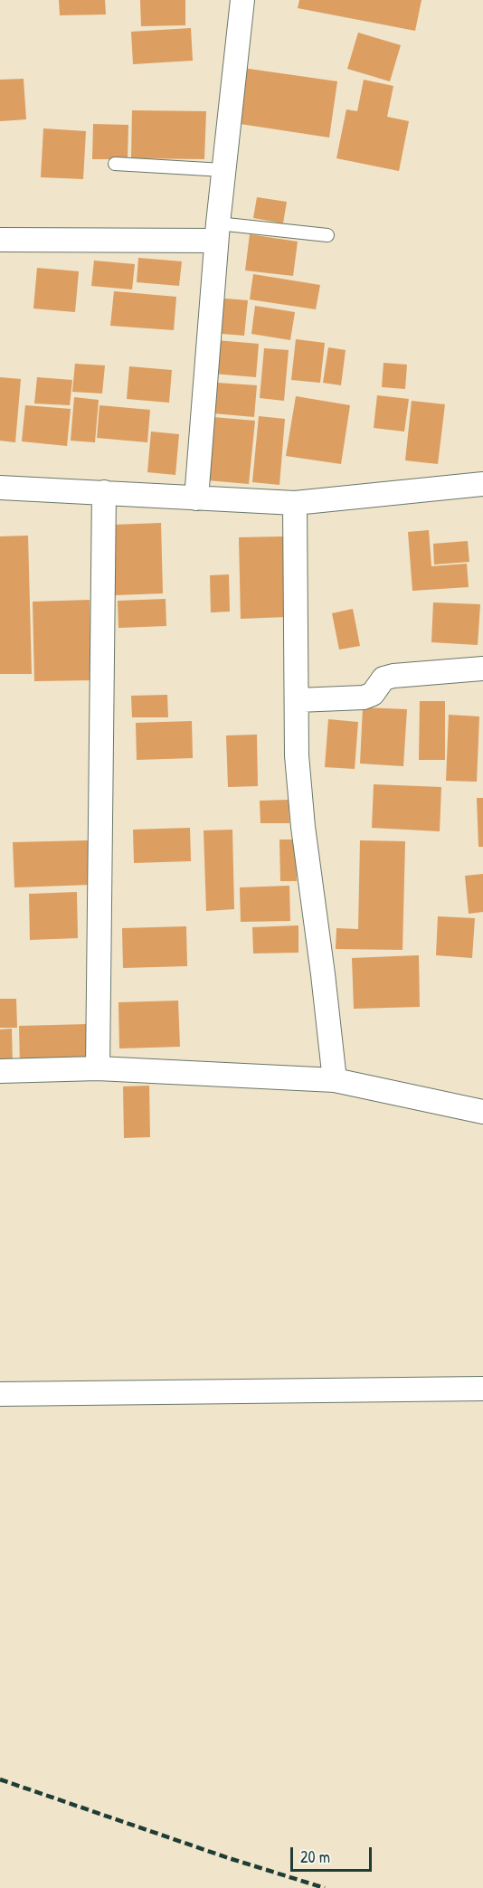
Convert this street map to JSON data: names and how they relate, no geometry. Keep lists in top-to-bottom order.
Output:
{
  "scale_bar": "20 m"
}
